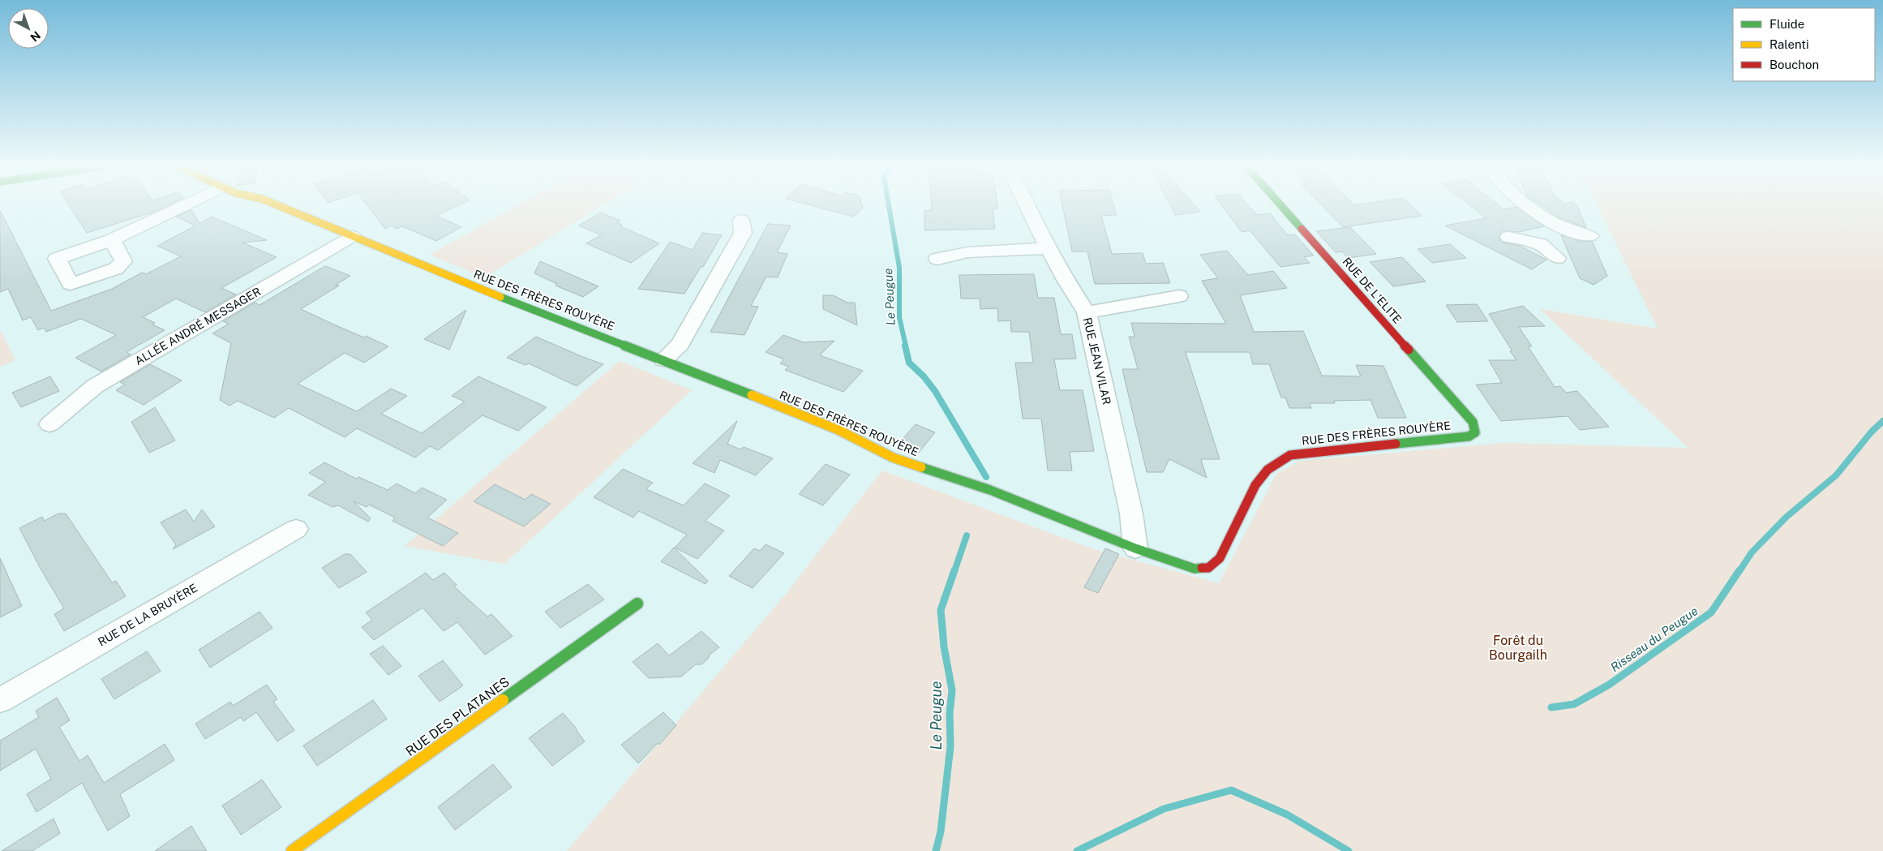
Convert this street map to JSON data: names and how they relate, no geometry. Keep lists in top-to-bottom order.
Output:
{
  "streets": {
    "street": [
      "RUE DE L'ELITE",
      "RUE DES FRÈRES ROUYÈRE",
      "ALLÉE ANDRÉ MESSAGER",
      "RUE JEAN VILAR",
      "RUE DE LA BRUYÈRE",
      "RUE DES PLATANES"
    ]
  },
  "crossings": [
    ["RUE DE L'ELITE", "RUE DES FRÈRES ROUYÈRE"],
    ["RUE DES FRÈRES ROUYÈRE", "ALLÉE ANDRÉ MESSAGER"],
    ["RUE DES FRÈRES ROUYÈRE", "RUE JEAN VILAR"]
  ],
  "water": ["Le Peugue", "Risseau du Peugue"],
  "parks": ["Forêt du Bourgailh"],
  "legend": ["Fluide", "Ralenti", "Bouchon"],
  "north": "bottom right"
}
